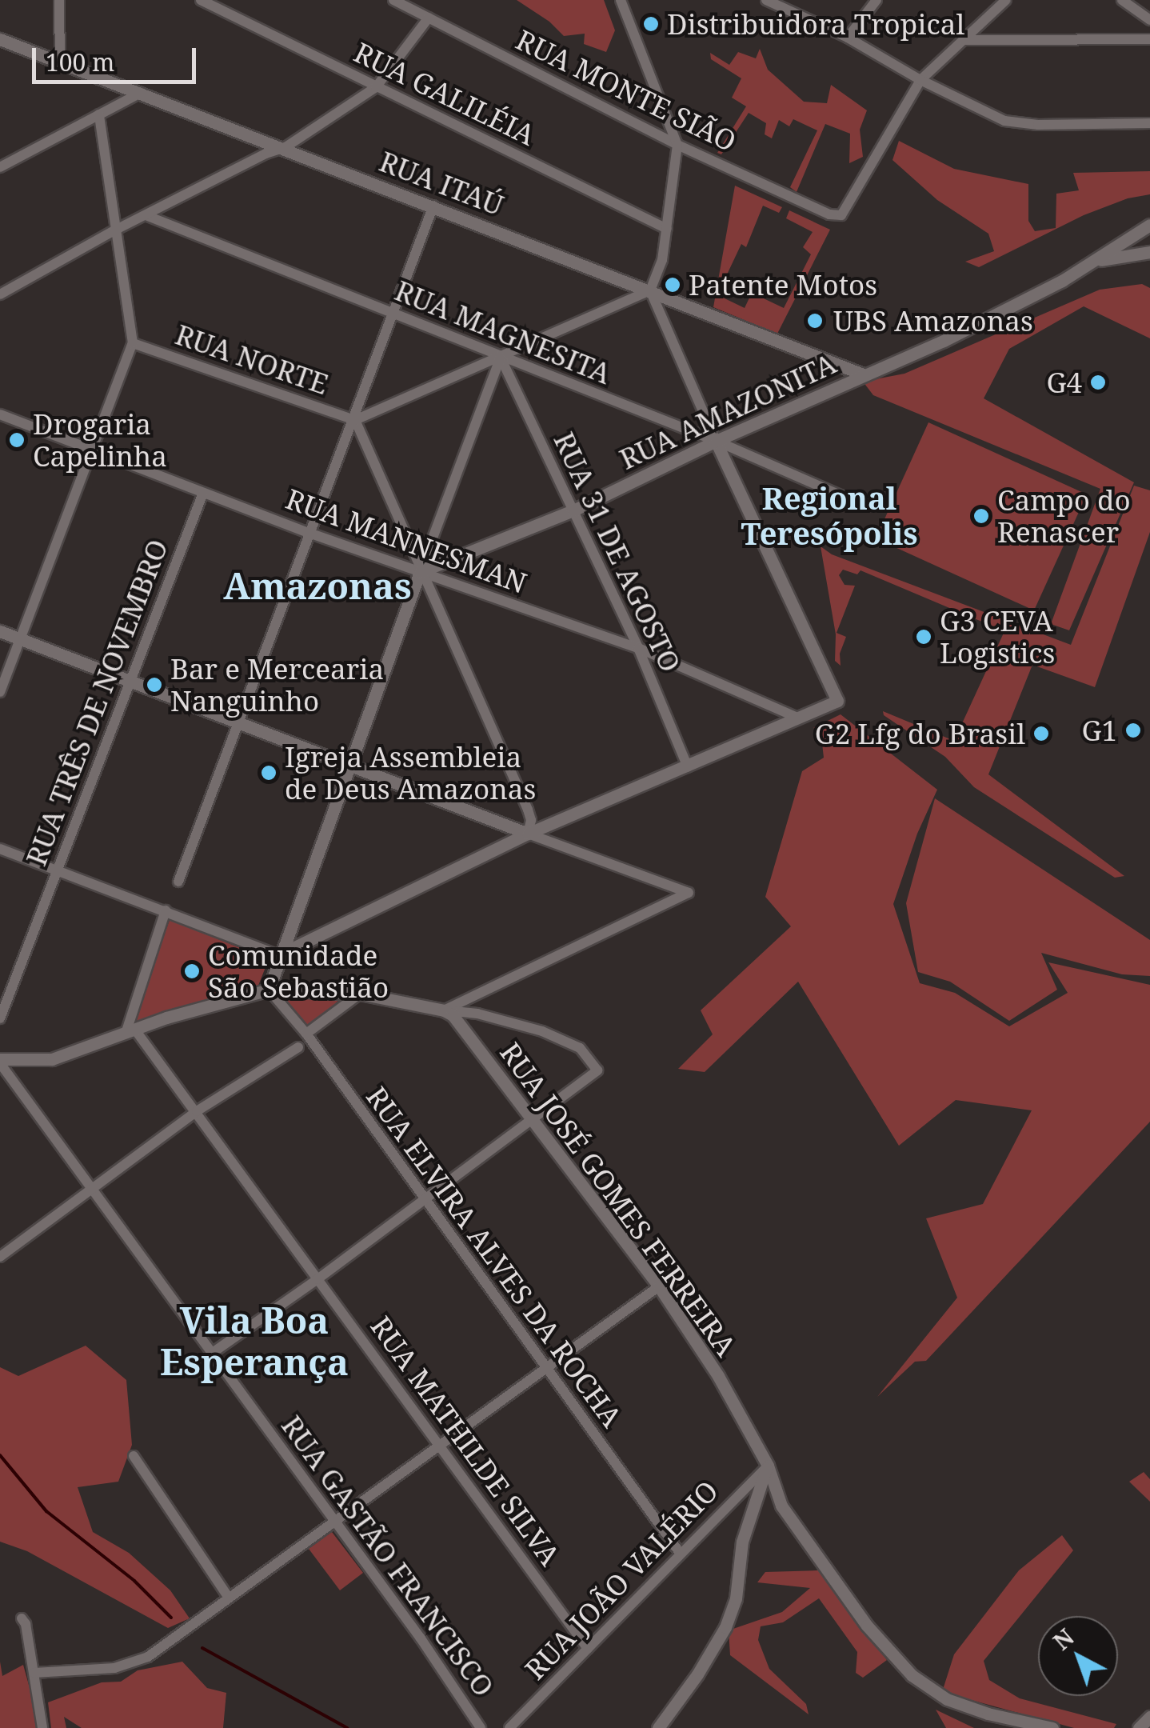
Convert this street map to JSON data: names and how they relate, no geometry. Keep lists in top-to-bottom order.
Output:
{
  "streets": {
    "street": [
      "RUA MONTE SIÃO",
      "RUA GALILÉIA",
      "RUA ITAÚ",
      "RUA MAGNESITA",
      "RUA NORTE",
      "RUA AMAZONITA",
      "RUA MANNESMAN",
      "RUA 31 DE AGOSTO",
      "RUA TRÊS DE NOVEMBRO",
      "RUA JOSÉ GOMES FERREIRA",
      "RUA ELVIRA ALVES DA ROCHA",
      "RUA MATHILDE SILVA",
      "RUA GASTÃO FRANCISCO",
      "RUA JOÃO VALÉRIO"
    ]
  },
  "crossings": [
    ["RUA ITAÚ", "RUA AMAZONITA"],
    ["RUA MAGNESITA", "RUA AMAZONITA"],
    ["RUA MAGNESITA", "RUA 31 DE AGOSTO"],
    ["RUA AMAZONITA", "RUA MANNESMAN"],
    ["RUA AMAZONITA", "RUA 31 DE AGOSTO"],
    ["RUA MANNESMAN", "RUA 31 DE AGOSTO"],
    ["RUA MANNESMAN", "RUA TRÊS DE NOVEMBRO"],
    ["RUA JOSÉ GOMES FERREIRA", "RUA JOÃO VALÉRIO"],
    ["RUA ELVIRA ALVES DA ROCHA", "RUA JOÃO VALÉRIO"],
    ["RUA MATHILDE SILVA", "RUA JOÃO VALÉRIO"]
  ],
  "districts": ["Regional Teresópolis", "Amazonas", "Vila Boa Esperança"],
  "places": [
    "Distribuidora Tropical",
    "Patente Motos",
    "UBS Amazonas",
    "G4",
    "Drogaria Capelinha",
    "Campo do Renascer",
    "G3 CEVA Logistics",
    "Bar e Mercearia Nanguinho",
    "G1",
    "G2 Lfg do Brasil",
    "Igreja Assembleia de Deus Amazonas",
    "Comunidade São Sebastião"
  ],
  "scale_bar": "100 m",
  "north": "top left"
}
